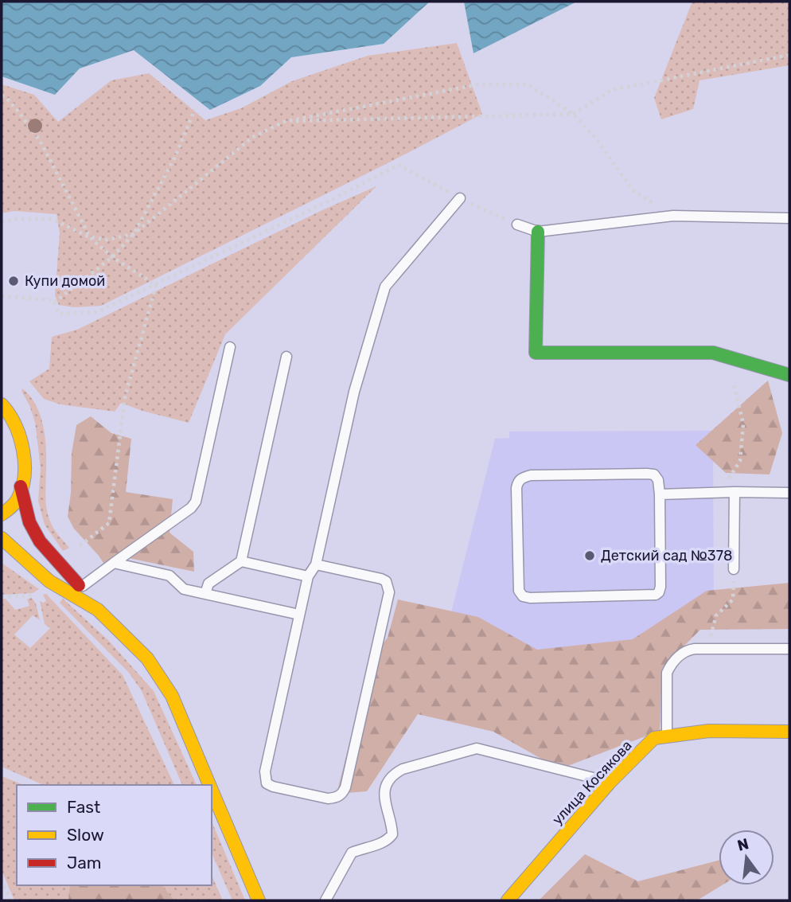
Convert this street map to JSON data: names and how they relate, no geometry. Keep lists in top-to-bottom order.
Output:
{
  "streets": {
    "street": ["улица Косякова"]
  },
  "places": ["Купи домой", "Детский сад №378"],
  "legend": ["Fast", "Slow", "Jam"],
  "north": "top"
}
